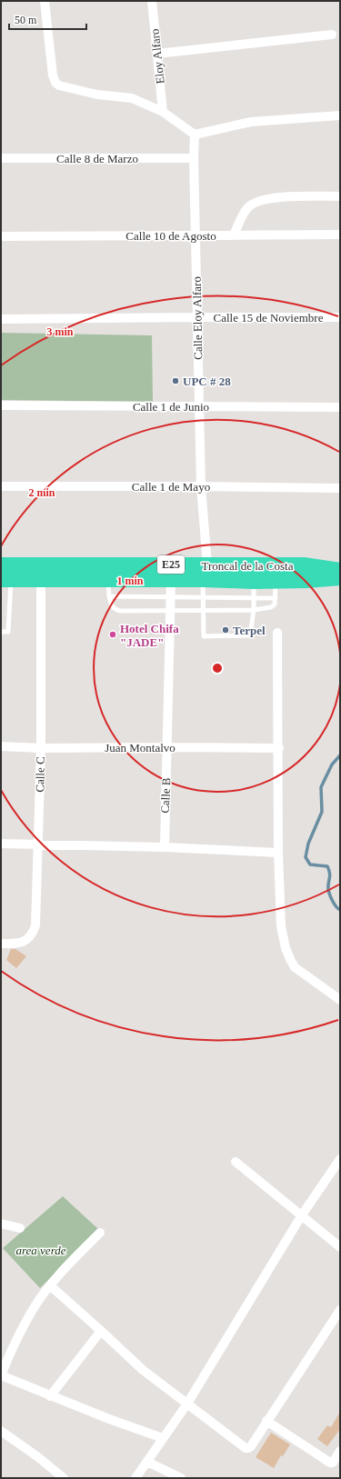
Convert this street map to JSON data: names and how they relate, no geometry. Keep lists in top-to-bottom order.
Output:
{
  "streets": {
    "highway": ["E25", "Troncal de la Costa"],
    "street": [
      "Eloy Alfaro",
      "Calle 8 de Marzo",
      "Calle 10 de Agosto",
      "Calle 15 de Noviembre",
      "Calle Eloy Alfaro",
      "Calle 1 de Junio",
      "Calle 1 de Mayo",
      "Juan Montalvo",
      "Calle C",
      "Calle B"
    ]
  },
  "crossings": [
    ["Calle 8 de Marzo", "Calle Eloy Alfaro"],
    ["Calle 10 de Agosto", "Calle Eloy Alfaro"],
    ["Calle 15 de Noviembre", "Calle Eloy Alfaro"],
    ["Calle Eloy Alfaro", "Calle 1 de Junio"],
    ["Calle Eloy Alfaro", "Calle 1 de Mayo"],
    ["Calle Eloy Alfaro", "Troncal de la Costa"],
    ["Troncal de la Costa", "Calle C"],
    ["Troncal de la Costa", "Calle B"],
    ["Juan Montalvo", "Calle C"],
    ["Juan Montalvo", "Calle B"]
  ],
  "parks": ["area verde"],
  "places": ["UPC # 28", "Terpel", "Hotel Chifa \"JADE\""],
  "scale_bar": "50 m",
  "rings": ["3 min", "2 min", "1 min"]
}
